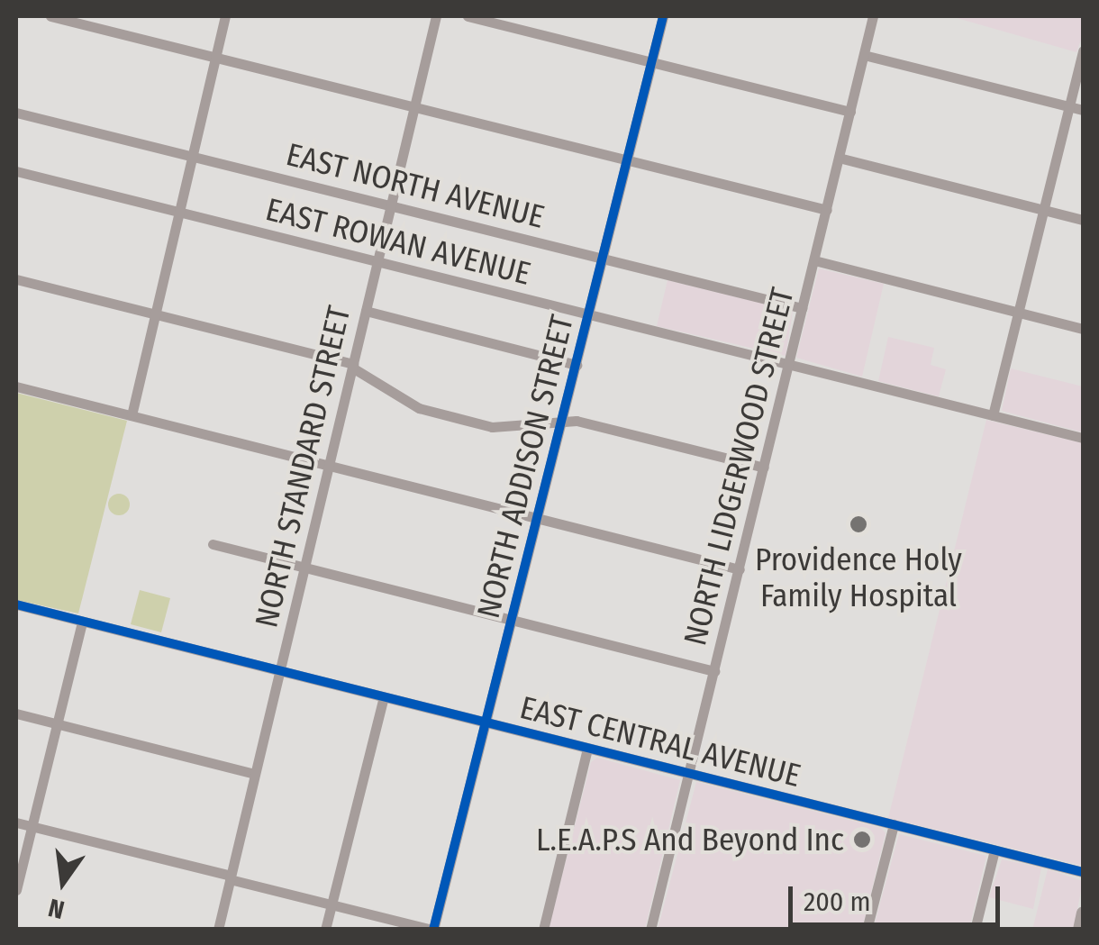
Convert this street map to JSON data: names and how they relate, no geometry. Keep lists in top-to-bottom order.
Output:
{
  "streets": {
    "street": [
      "EAST NORTH AVENUE",
      "EAST ROWAN AVENUE",
      "NORTH STANDARD STREET",
      "NORTH ADDISON STREET",
      "NORTH LIDGERWOOD STREET",
      "EAST CENTRAL AVENUE"
    ]
  },
  "crossings": [
    ["EAST NORTH AVENUE", "NORTH STANDARD STREET"],
    ["EAST NORTH AVENUE", "NORTH ADDISON STREET"],
    ["EAST NORTH AVENUE", "NORTH LIDGERWOOD STREET"],
    ["EAST ROWAN AVENUE", "NORTH STANDARD STREET"],
    ["EAST ROWAN AVENUE", "NORTH ADDISON STREET"],
    ["EAST ROWAN AVENUE", "NORTH LIDGERWOOD STREET"],
    ["NORTH STANDARD STREET", "EAST CENTRAL AVENUE"],
    ["NORTH ADDISON STREET", "EAST CENTRAL AVENUE"],
    ["NORTH LIDGERWOOD STREET", "EAST CENTRAL AVENUE"]
  ],
  "places": ["Providence Holy Family Hospital", "L.E.A.P.S And Beyond Inc"],
  "scale_bar": "200 m",
  "north": "bottom"
}
